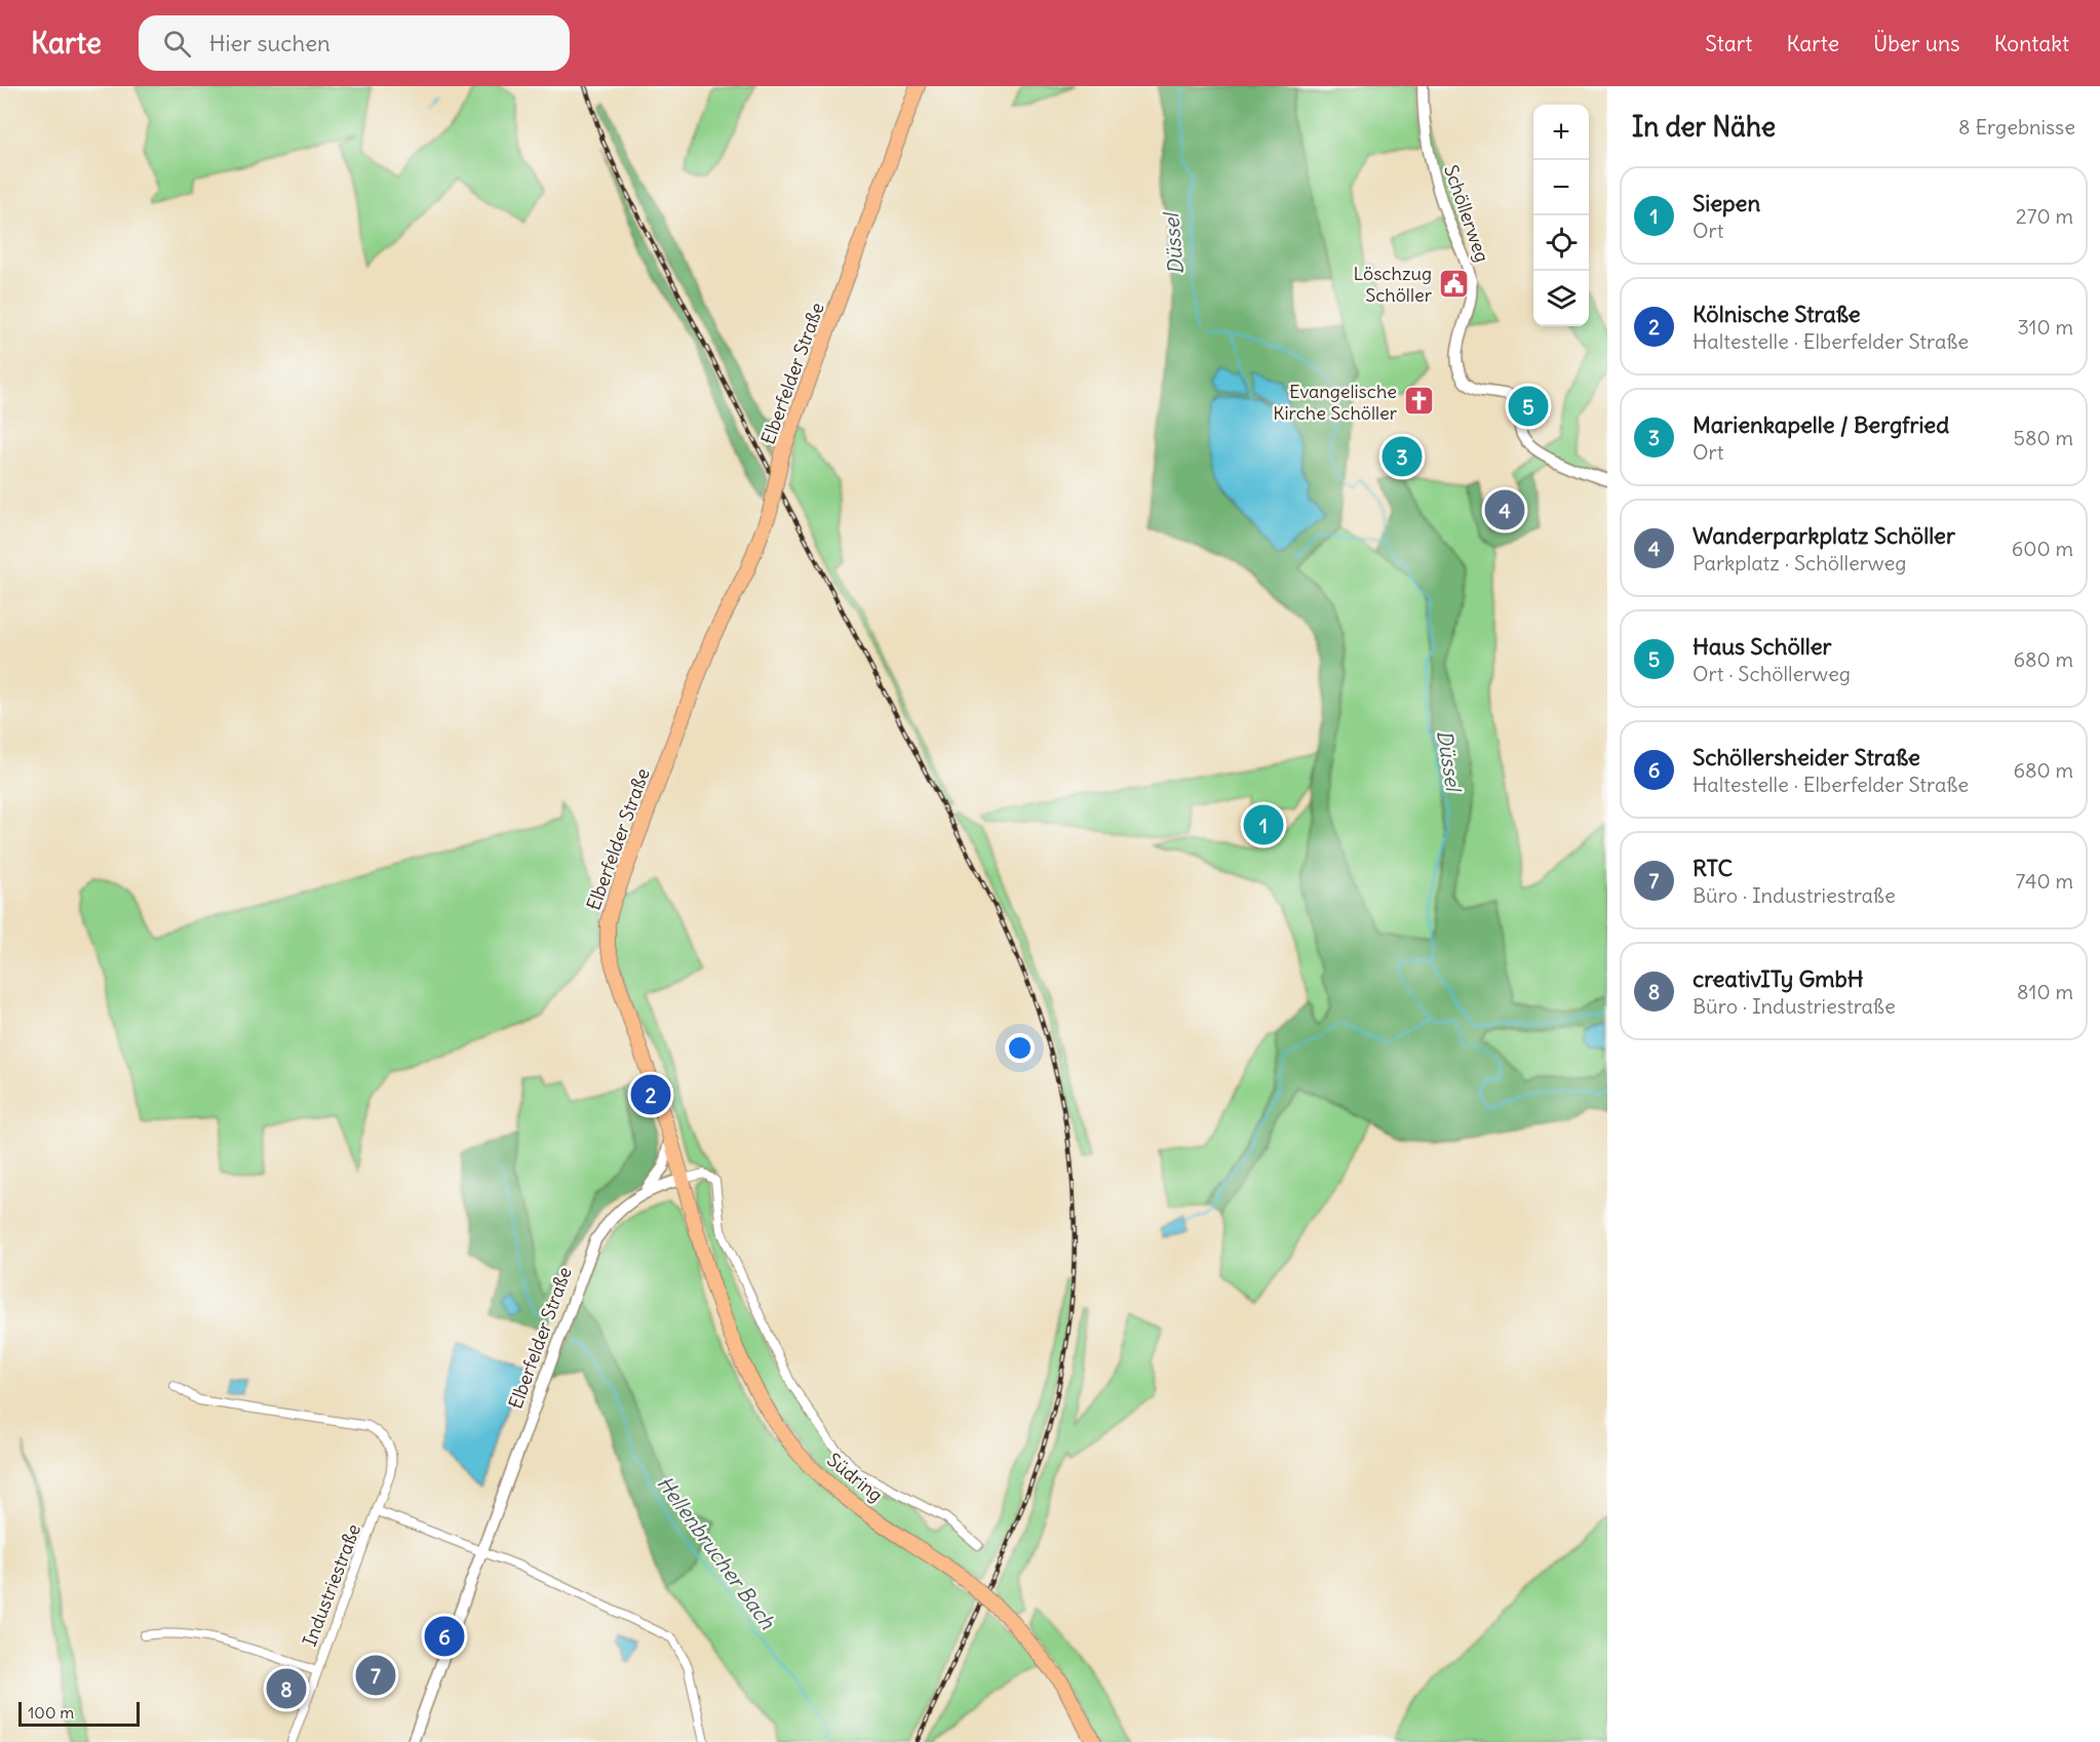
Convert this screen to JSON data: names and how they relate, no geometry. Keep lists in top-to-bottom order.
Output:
{
  "streets": {
    "main road": ["Elberfelder Straße", "Südring"],
    "street": ["Schöllerweg", "Industriestraße"]
  },
  "crossings": [
    ["Elberfelder Straße", "Südring"],
    ["Elberfelder Straße", "Industriestraße"]
  ],
  "water": ["Düssel", "Hellenbrucher Bach"],
  "places": {
    "public building": ["Löschzug Schöller"],
    "church": ["Evangelische Kirche Schöller"]
  },
  "scale_bar": "100 m",
  "page": {
    "header": "Karte",
    "search": "Hier suchen",
    "nav": [
      "Start",
      "Karte",
      "Über uns",
      "Kontakt"
    ],
    "heading": ["In der Nähe", "8 Ergebnisse"],
    "map_buttons": ["+", "−"],
    "list": [
      {
        "mark": "1",
        "name": "Siepen",
        "note": "Ort",
        "value": "270 m"
      },
      {
        "mark": "2",
        "name": "Kölnische Straße",
        "note": "Haltestelle · Elberfelder Straße",
        "value": "310 m"
      },
      {
        "mark": "3",
        "name": "Marienkapelle / Bergfried",
        "note": "Ort",
        "value": "580 m"
      },
      {
        "mark": "4",
        "name": "Wanderparkplatz Schöller",
        "note": "Parkplatz · Schöllerweg",
        "value": "600 m"
      },
      {
        "mark": "5",
        "name": "Haus Schöller",
        "note": "Ort · Schöllerweg",
        "value": "680 m"
      },
      {
        "mark": "6",
        "name": "Schöllersheider Straße",
        "note": "Haltestelle · Elberfelder Straße",
        "value": "680 m"
      },
      {
        "mark": "7",
        "name": "RTC",
        "note": "Büro · Industriestraße",
        "value": "740 m"
      },
      {
        "mark": "8",
        "name": "creativITy GmbH",
        "note": "Büro · Industriestraße",
        "value": "810 m"
      }
    ],
    "pins": [
      "5",
      "3",
      "4",
      "1",
      "2",
      "6",
      "7",
      "8"
    ],
    "scale": "100 m"
  }
}
